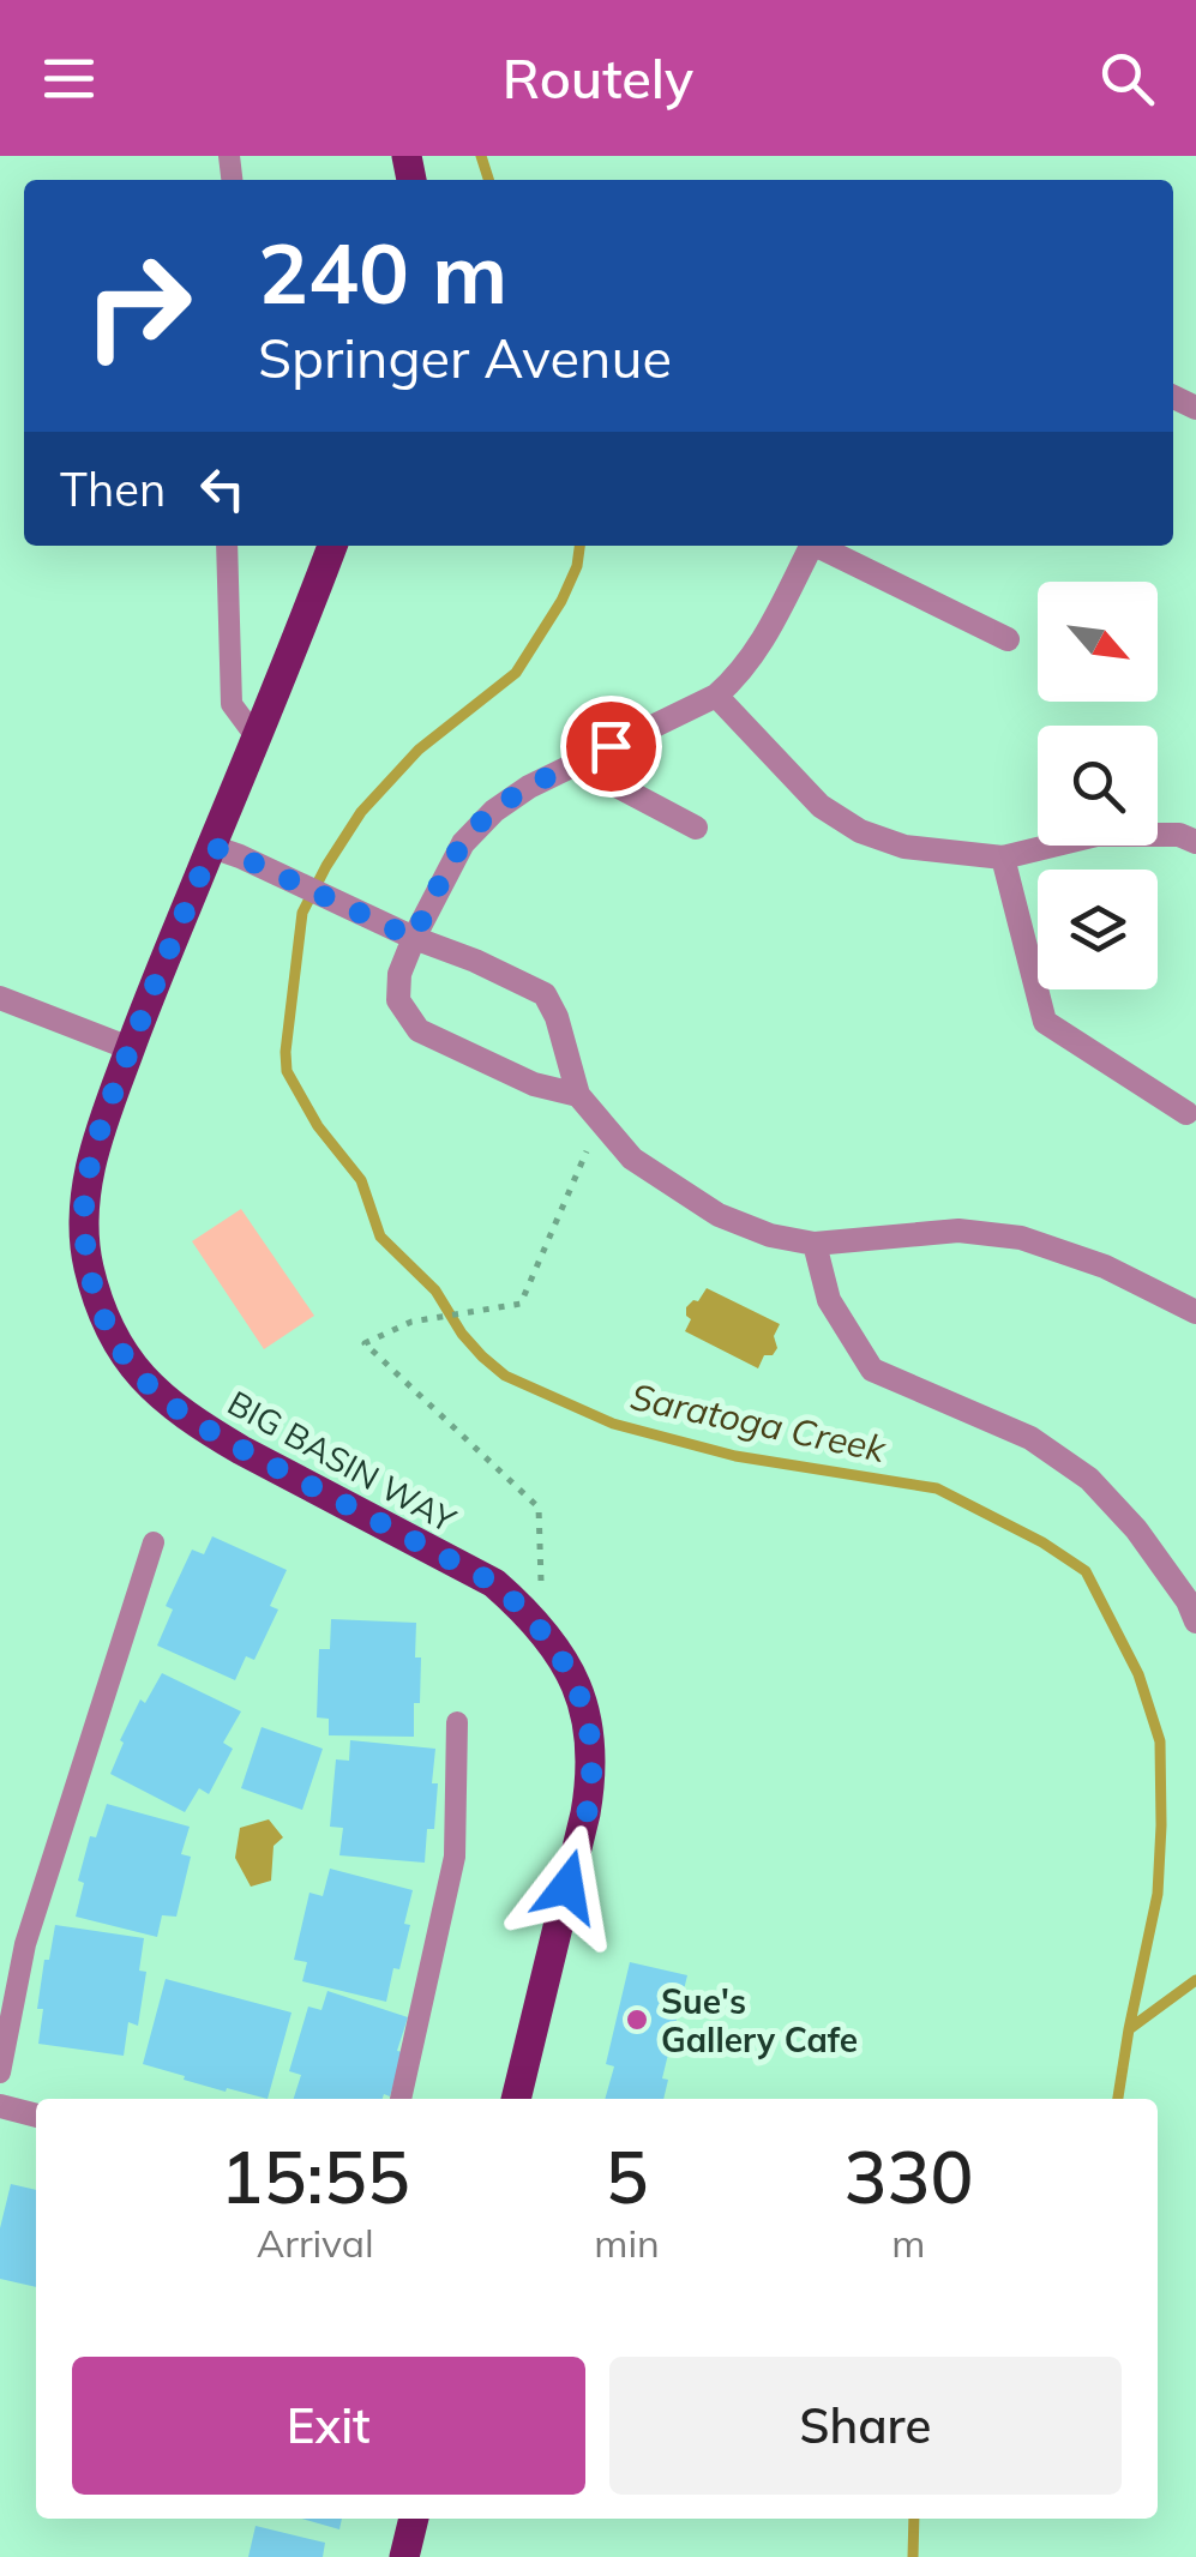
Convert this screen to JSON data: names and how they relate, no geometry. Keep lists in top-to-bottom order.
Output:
{
  "streets": {
    "main road": ["BIG BASIN WAY"]
  },
  "water": ["Saratoga Creek"],
  "places": ["Sue's Gallery Cafe"],
  "north": "bottom right",
  "page": {
    "header": "Routely",
    "turn": ["240 m", "Springer Avenue"],
    "then": "Then",
    "eta": [
      "15:55",
      "Arrival",
      "5",
      "min",
      "330",
      "m"
    ],
    "buttons": ["Exit", "Share"]
  }
}
